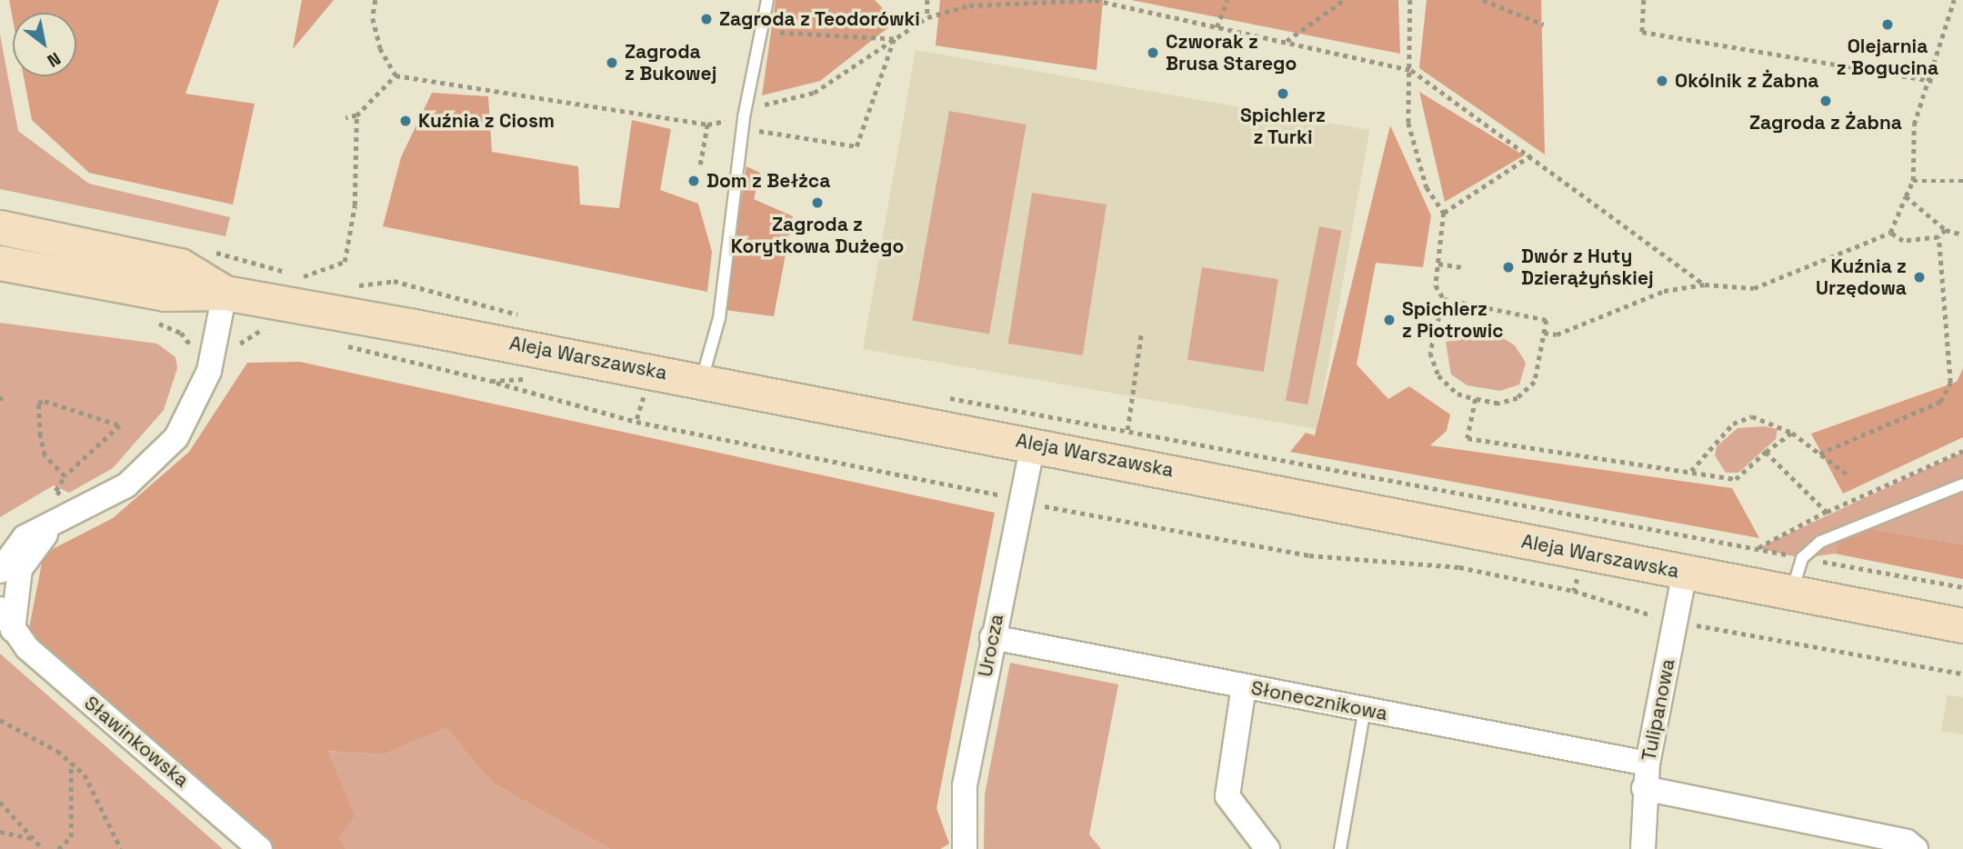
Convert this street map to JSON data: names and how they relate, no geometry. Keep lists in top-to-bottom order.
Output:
{
  "streets": {
    "street": [
      "Aleja Warszawska",
      "Urocza",
      "Słonecznikowa",
      "Tulipanowa",
      "Sławinkowska"
    ]
  },
  "crossings": [
    ["Aleja Warszawska", "Urocza"],
    ["Aleja Warszawska", "Tulipanowa"],
    ["Urocza", "Słonecznikowa"],
    ["Słonecznikowa", "Tulipanowa"]
  ],
  "places": [
    "Zagroda z Teodorówki",
    "Olejarnia z Bogucina",
    "Czworak z Brusa Starego",
    "Zagroda z Bukowej",
    "Okólnik z Żabna",
    "Spichlerz z Turki",
    "Zagroda z Żabna",
    "Kuźnia z Ciosm",
    "Dom z Bełżca",
    "Zagroda z Korytkowa Dużego",
    "Dwór z Huty Dzierążyńskiej",
    "Kuźnia z Urzędowa",
    "Spichlerz z Piotrowic"
  ],
  "north": "bottom right"
}
